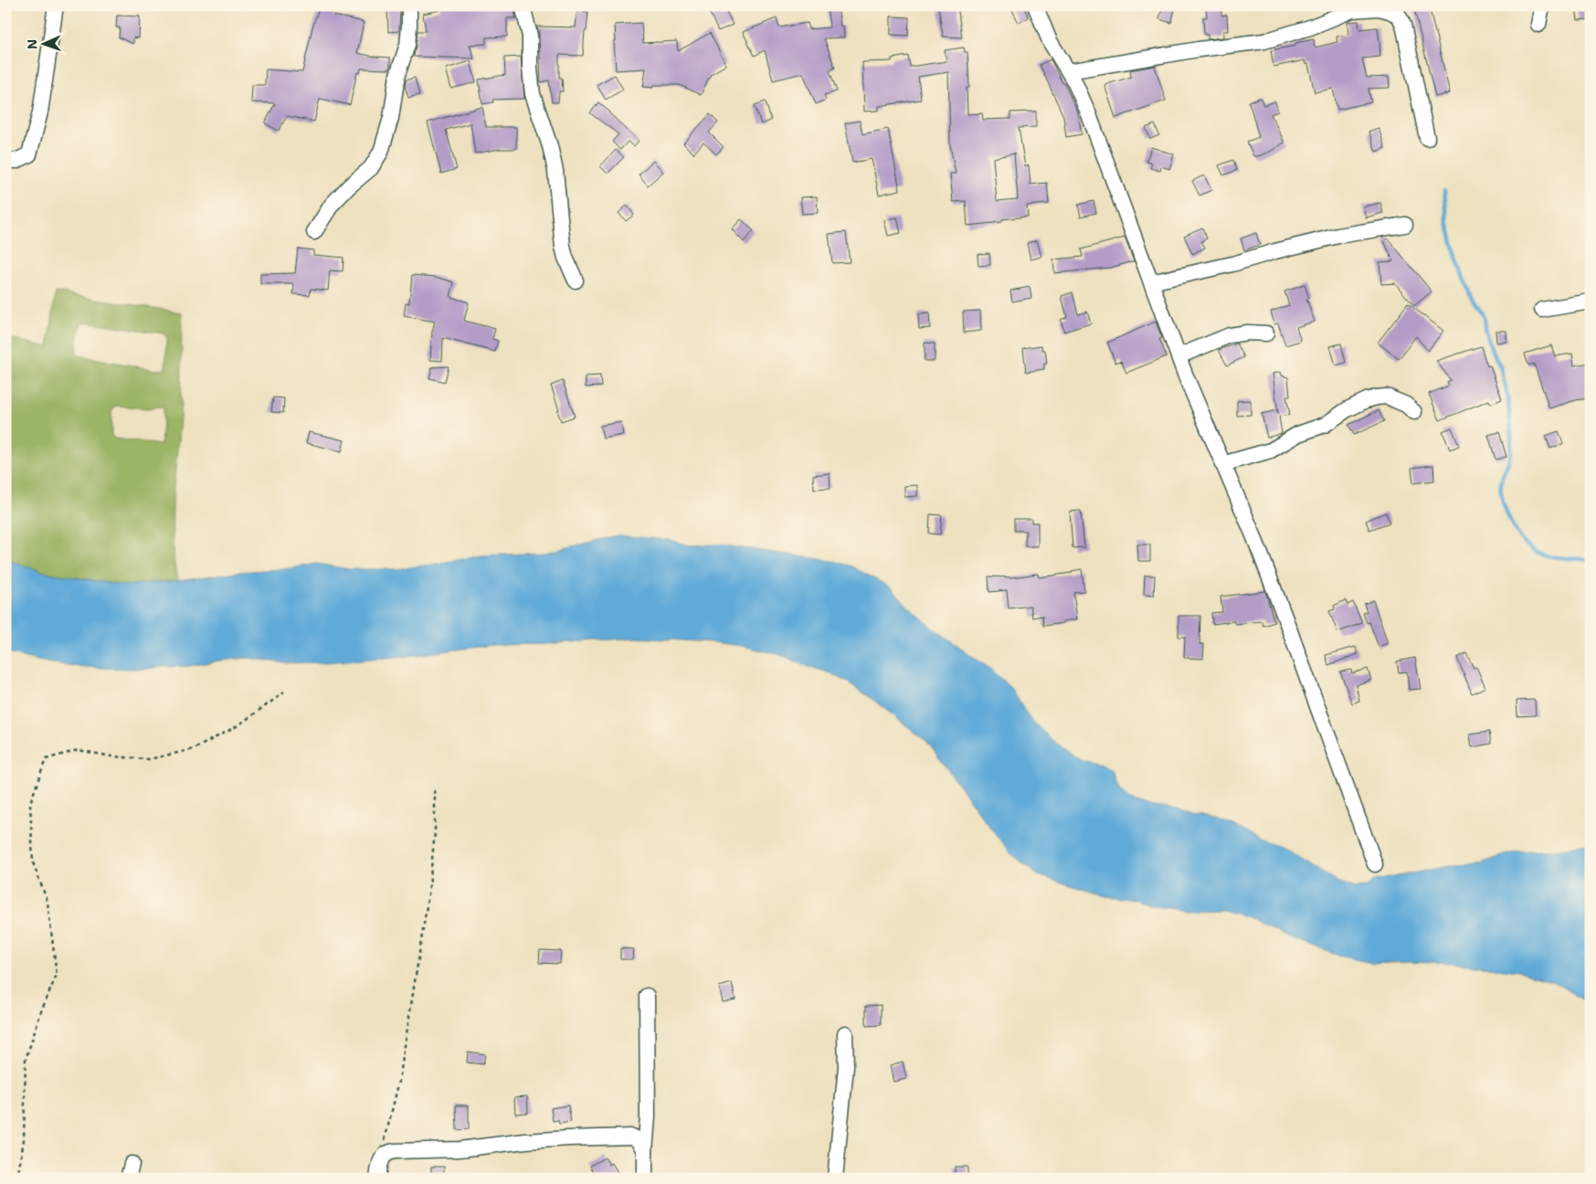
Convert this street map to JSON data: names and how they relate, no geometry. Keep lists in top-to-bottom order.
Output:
{
  "north": "left"
}
